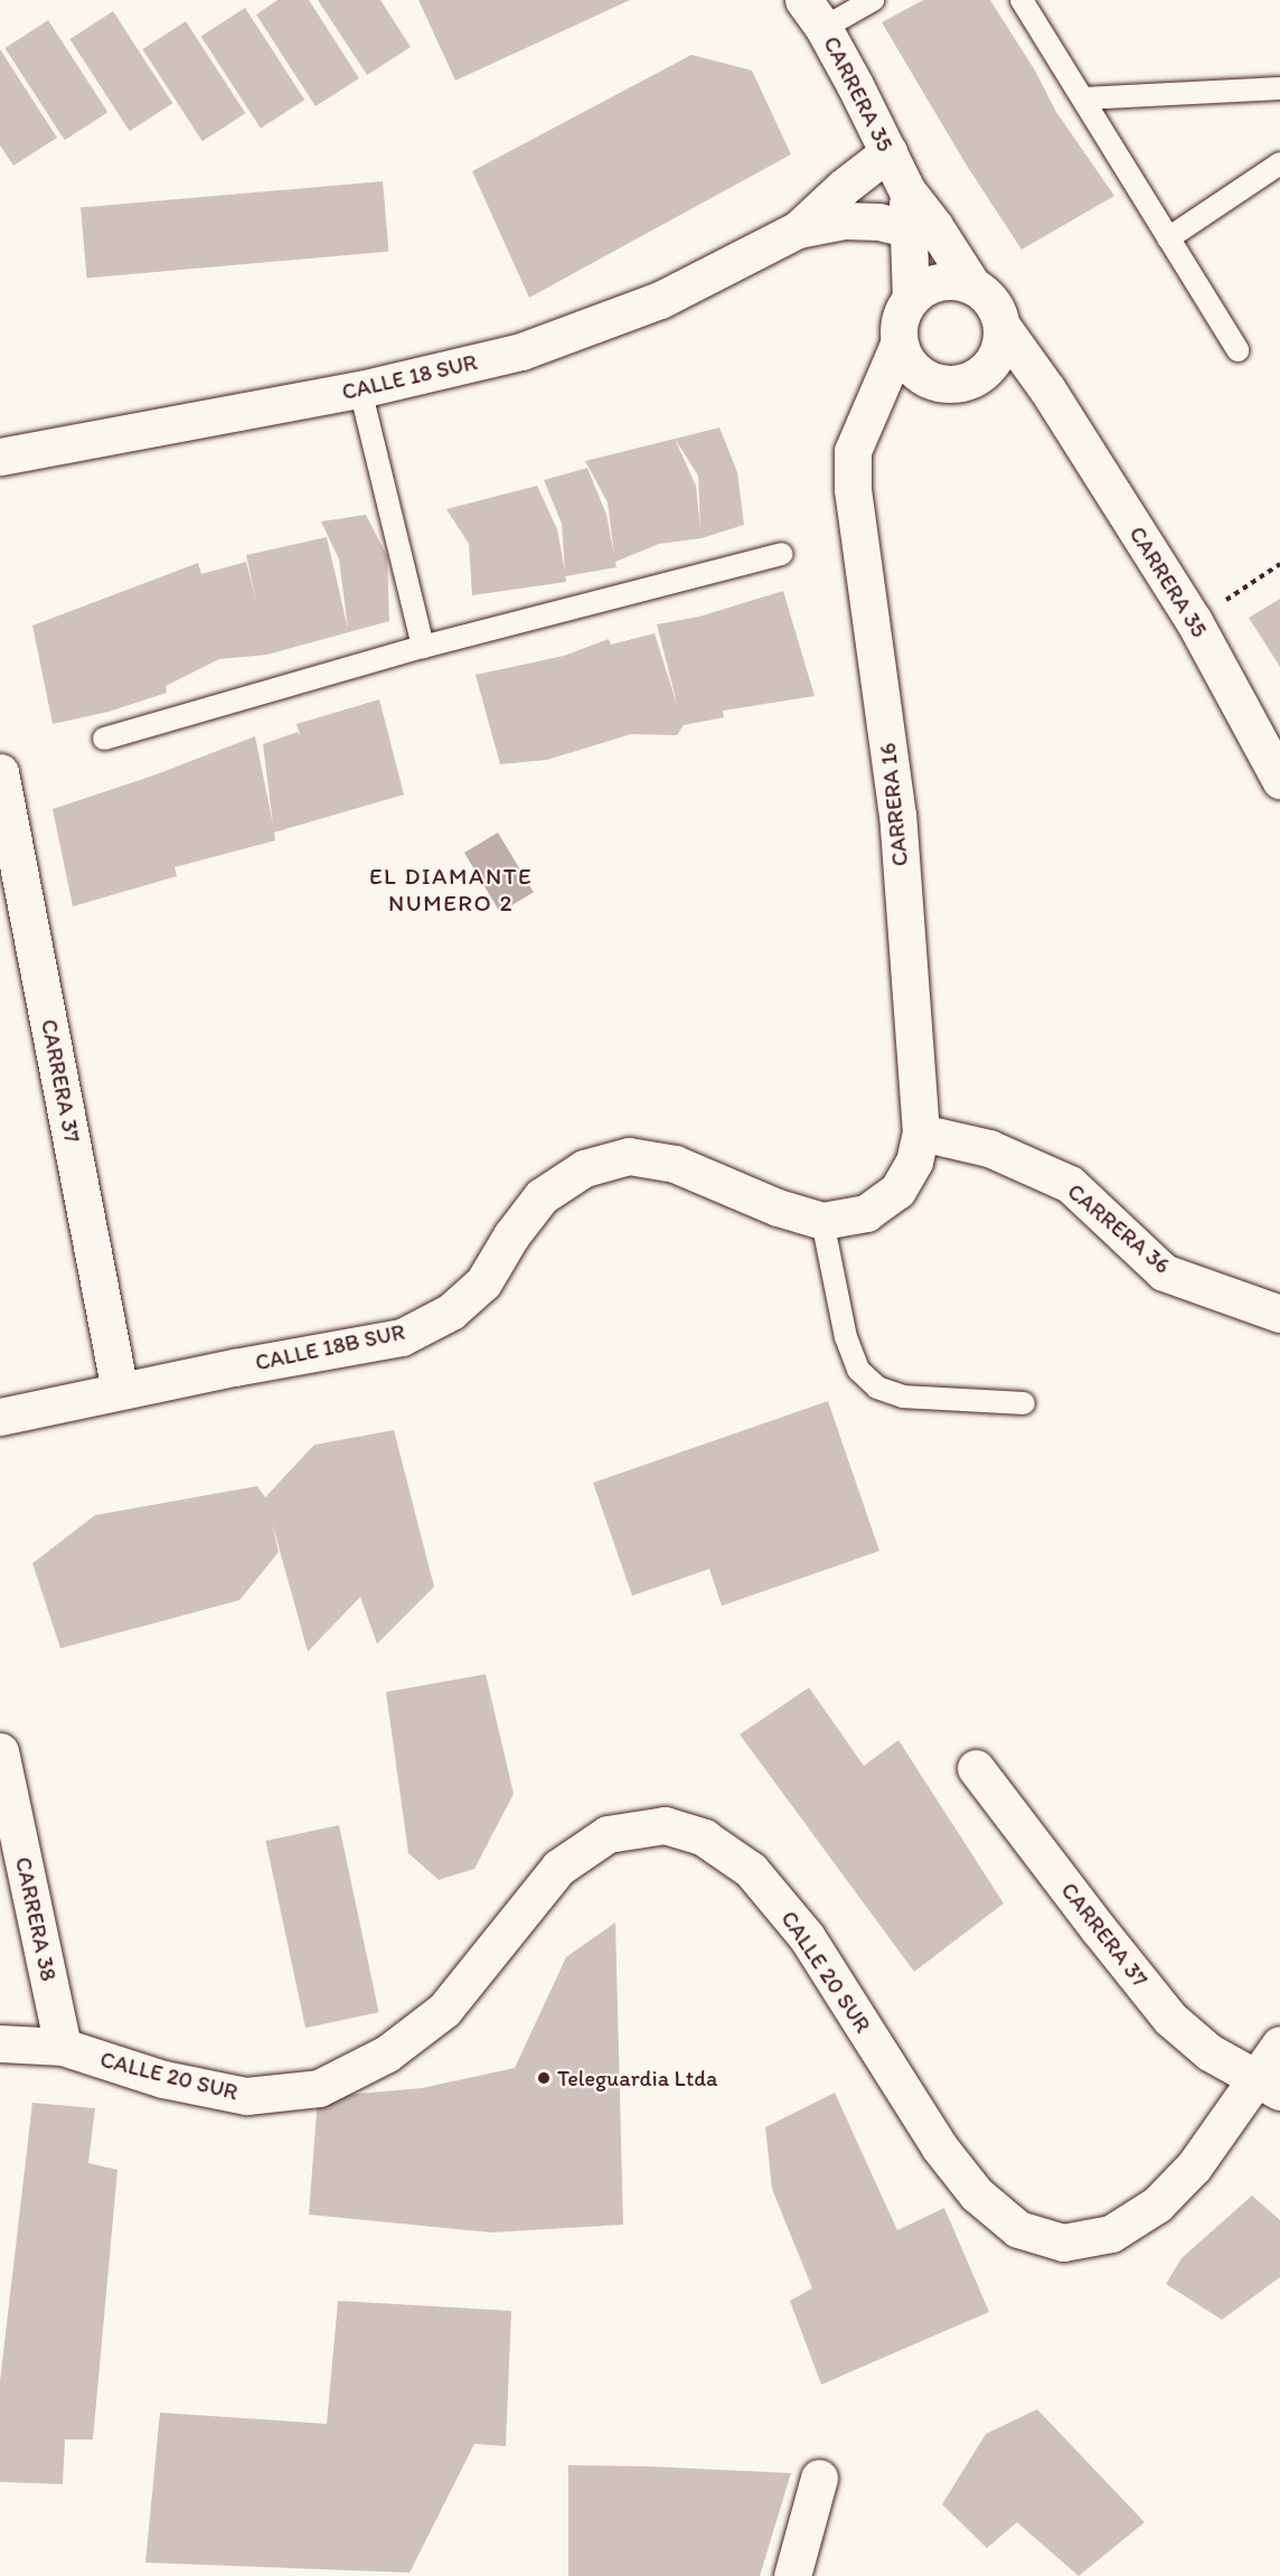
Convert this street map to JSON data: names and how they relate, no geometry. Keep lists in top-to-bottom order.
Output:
{
  "streets": {
    "street": [
      "CARRERA 35",
      "CALLE 18 SUR",
      "CARRERA 16",
      "CARRERA 37",
      "CARRERA 36",
      "CALLE 18B SUR",
      "CARRERA 38",
      "CALLE 20 SUR"
    ]
  },
  "crossings": [
    ["CARRERA 35", "CALLE 18 SUR"],
    ["CARRERA 35", "CARRERA 16"],
    ["CARRERA 16", "CARRERA 36"],
    ["CARRERA 16", "CALLE 18B SUR"],
    ["CARRERA 37", "CALLE 18B SUR"],
    ["CARRERA 37", "CALLE 20 SUR"],
    ["CARRERA 38", "CALLE 20 SUR"]
  ],
  "districts": ["EL DIAMANTE NUMERO 2"],
  "places": ["Teleguardia Ltda"]
}
